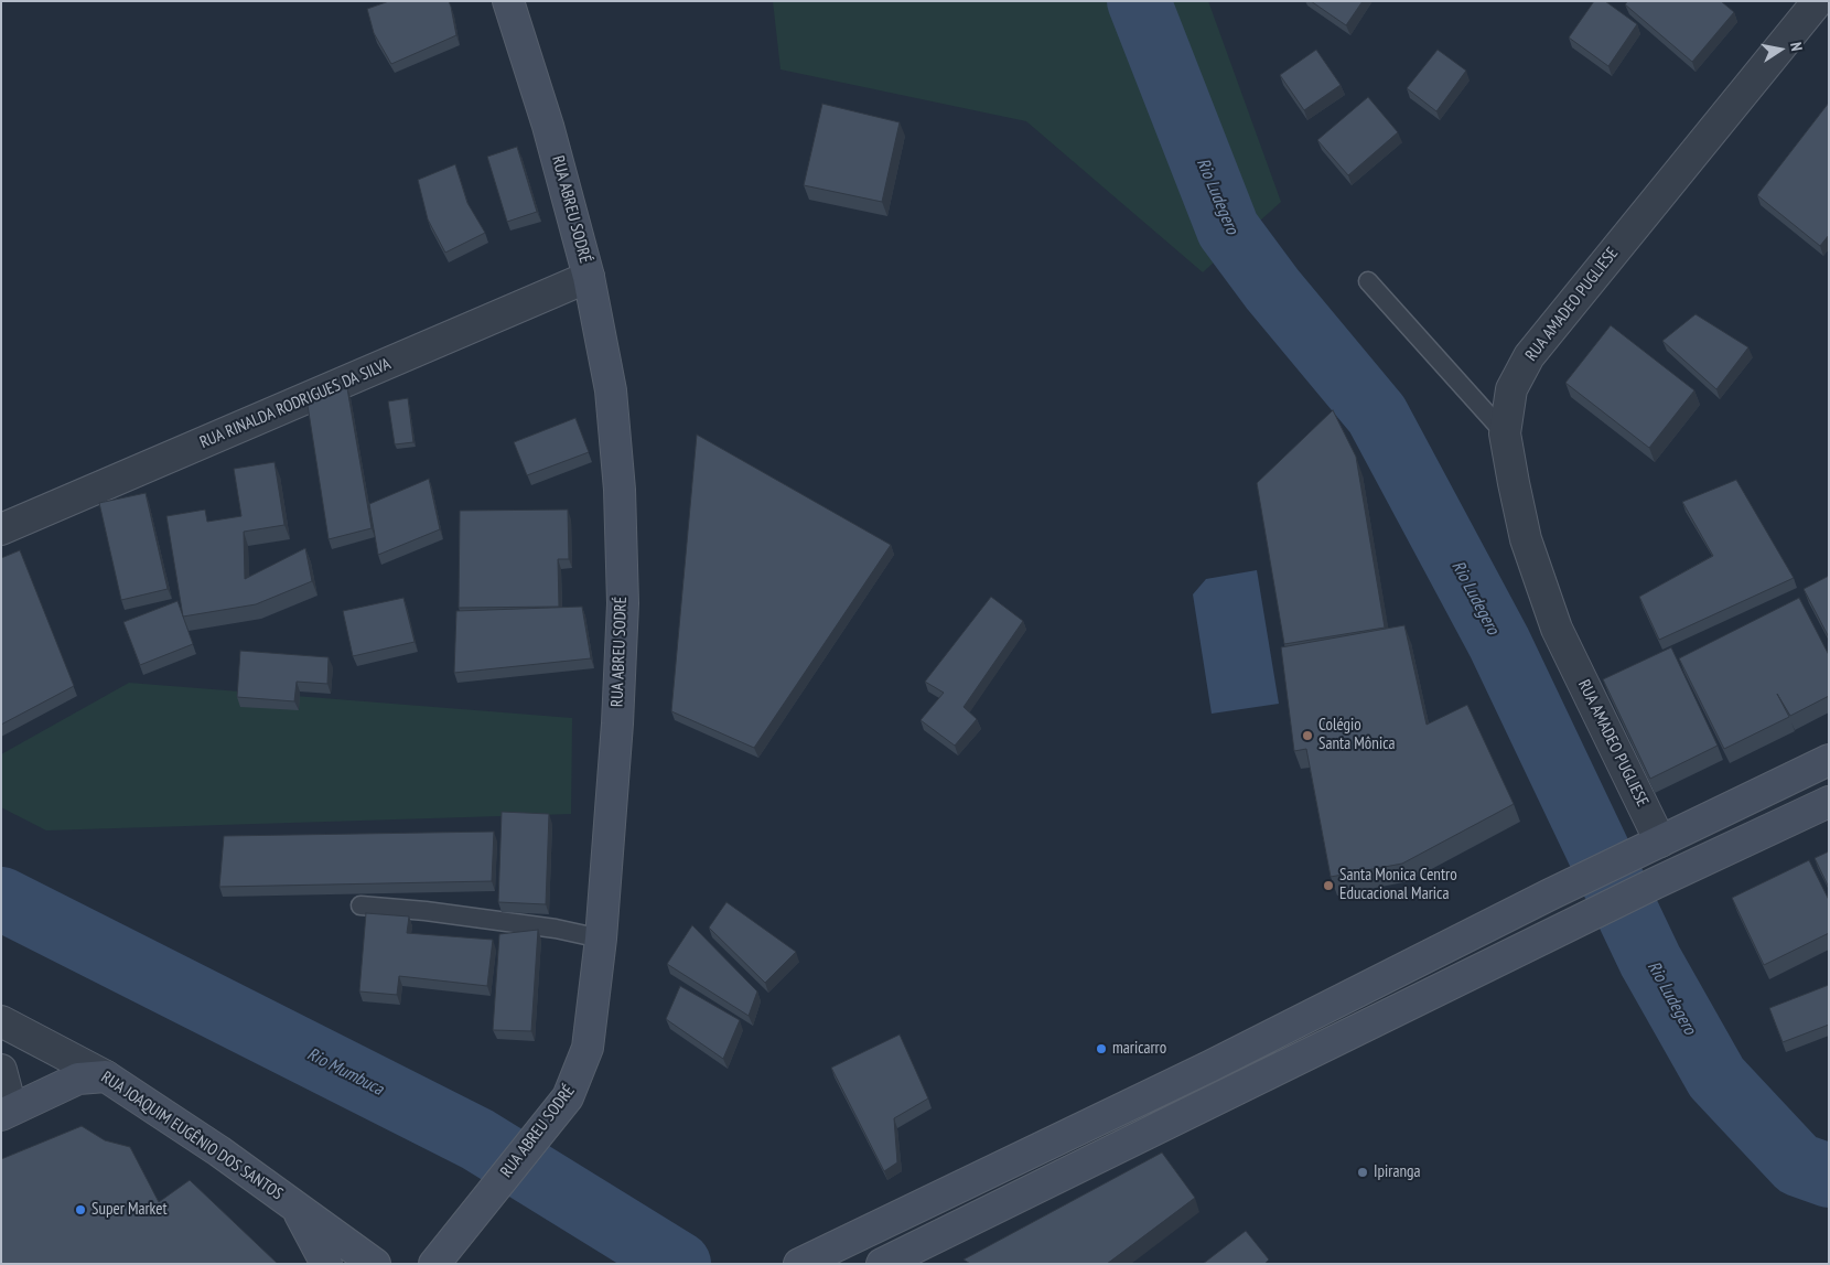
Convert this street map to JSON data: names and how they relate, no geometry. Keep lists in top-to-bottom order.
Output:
{
  "streets": {
    "main road": ["RUA ABREU SODRÉ", "RUA JOAQUIM EUGÊNIO DOS SANTOS"],
    "street": ["RUA AMADEO PUGLIESE", "RUA RINALDA RODRIGUES DA SILVA"]
  },
  "crossings": [
    ["RUA ABREU SODRÉ", "RUA RINALDA RODRIGUES DA SILVA"]
  ],
  "water": ["Rio Ludegero", "Rio Mumbuca"],
  "places": [
    "Colégio Santa Mônica",
    "Santa Monica Centro Educacional Marica",
    "maricarro",
    "Ipiranga",
    "Super Market"
  ],
  "north": "right"
}
